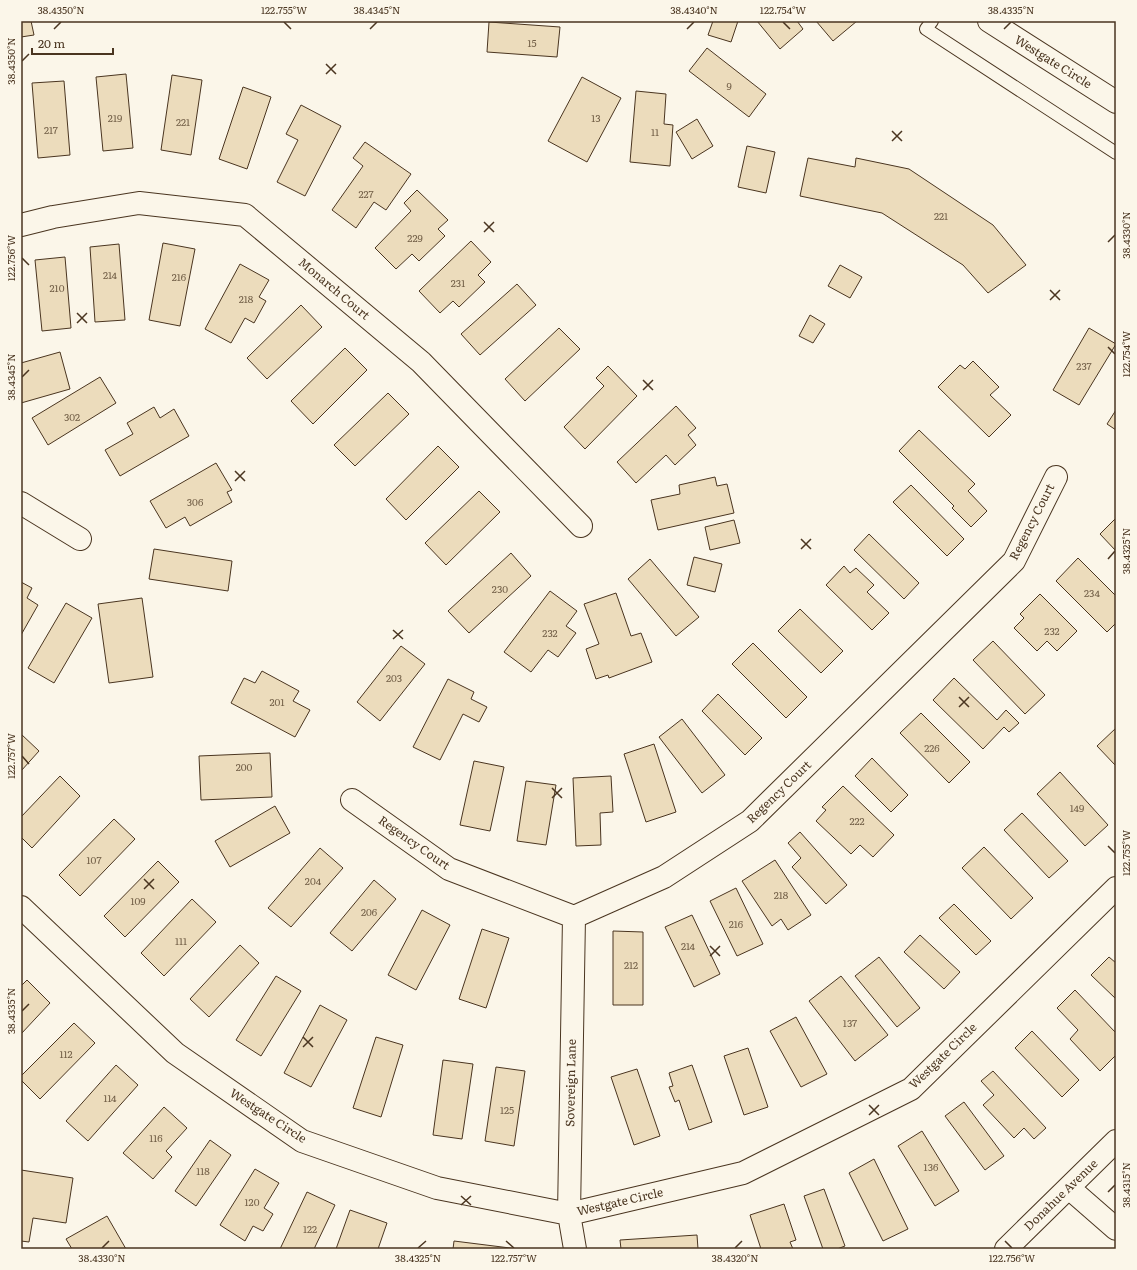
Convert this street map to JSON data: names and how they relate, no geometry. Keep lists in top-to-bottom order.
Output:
{
  "streets": {
    "street": [
      "Westgate Circle",
      "Monarch Court",
      "Regency Court",
      "Sovereign Lane",
      "Donahue Avenue"
    ]
  },
  "crossings": [
    ["Westgate Circle", "Sovereign Lane"],
    ["Regency Court", "Sovereign Lane"]
  ],
  "house_numbers": [
    "15",
    "9",
    "219",
    "13",
    "221",
    "217",
    "11",
    "227",
    "221",
    "229",
    "214",
    "216",
    "231",
    "210",
    "218",
    "237",
    "302",
    "306",
    "230",
    "234",
    "232",
    "232",
    "203",
    "201",
    "226",
    "200",
    "149",
    "222",
    "107",
    "204",
    "218",
    "109",
    "206",
    "216",
    "111",
    "214",
    "212",
    "137",
    "112",
    "114",
    "125",
    "116",
    "136",
    "118",
    "120",
    "122"
  ],
  "scale_bar": "20 m",
  "coordinates": [
    "38.4350°N",
    "122.755°W",
    "38.4345°N",
    "38.4340°N",
    "122.754°W",
    "38.4335°N",
    "38.4330°N",
    "122.756°W",
    "38.4325°N",
    "122.757°W",
    "38.4315°N",
    "38.4320°N"
  ]
}
